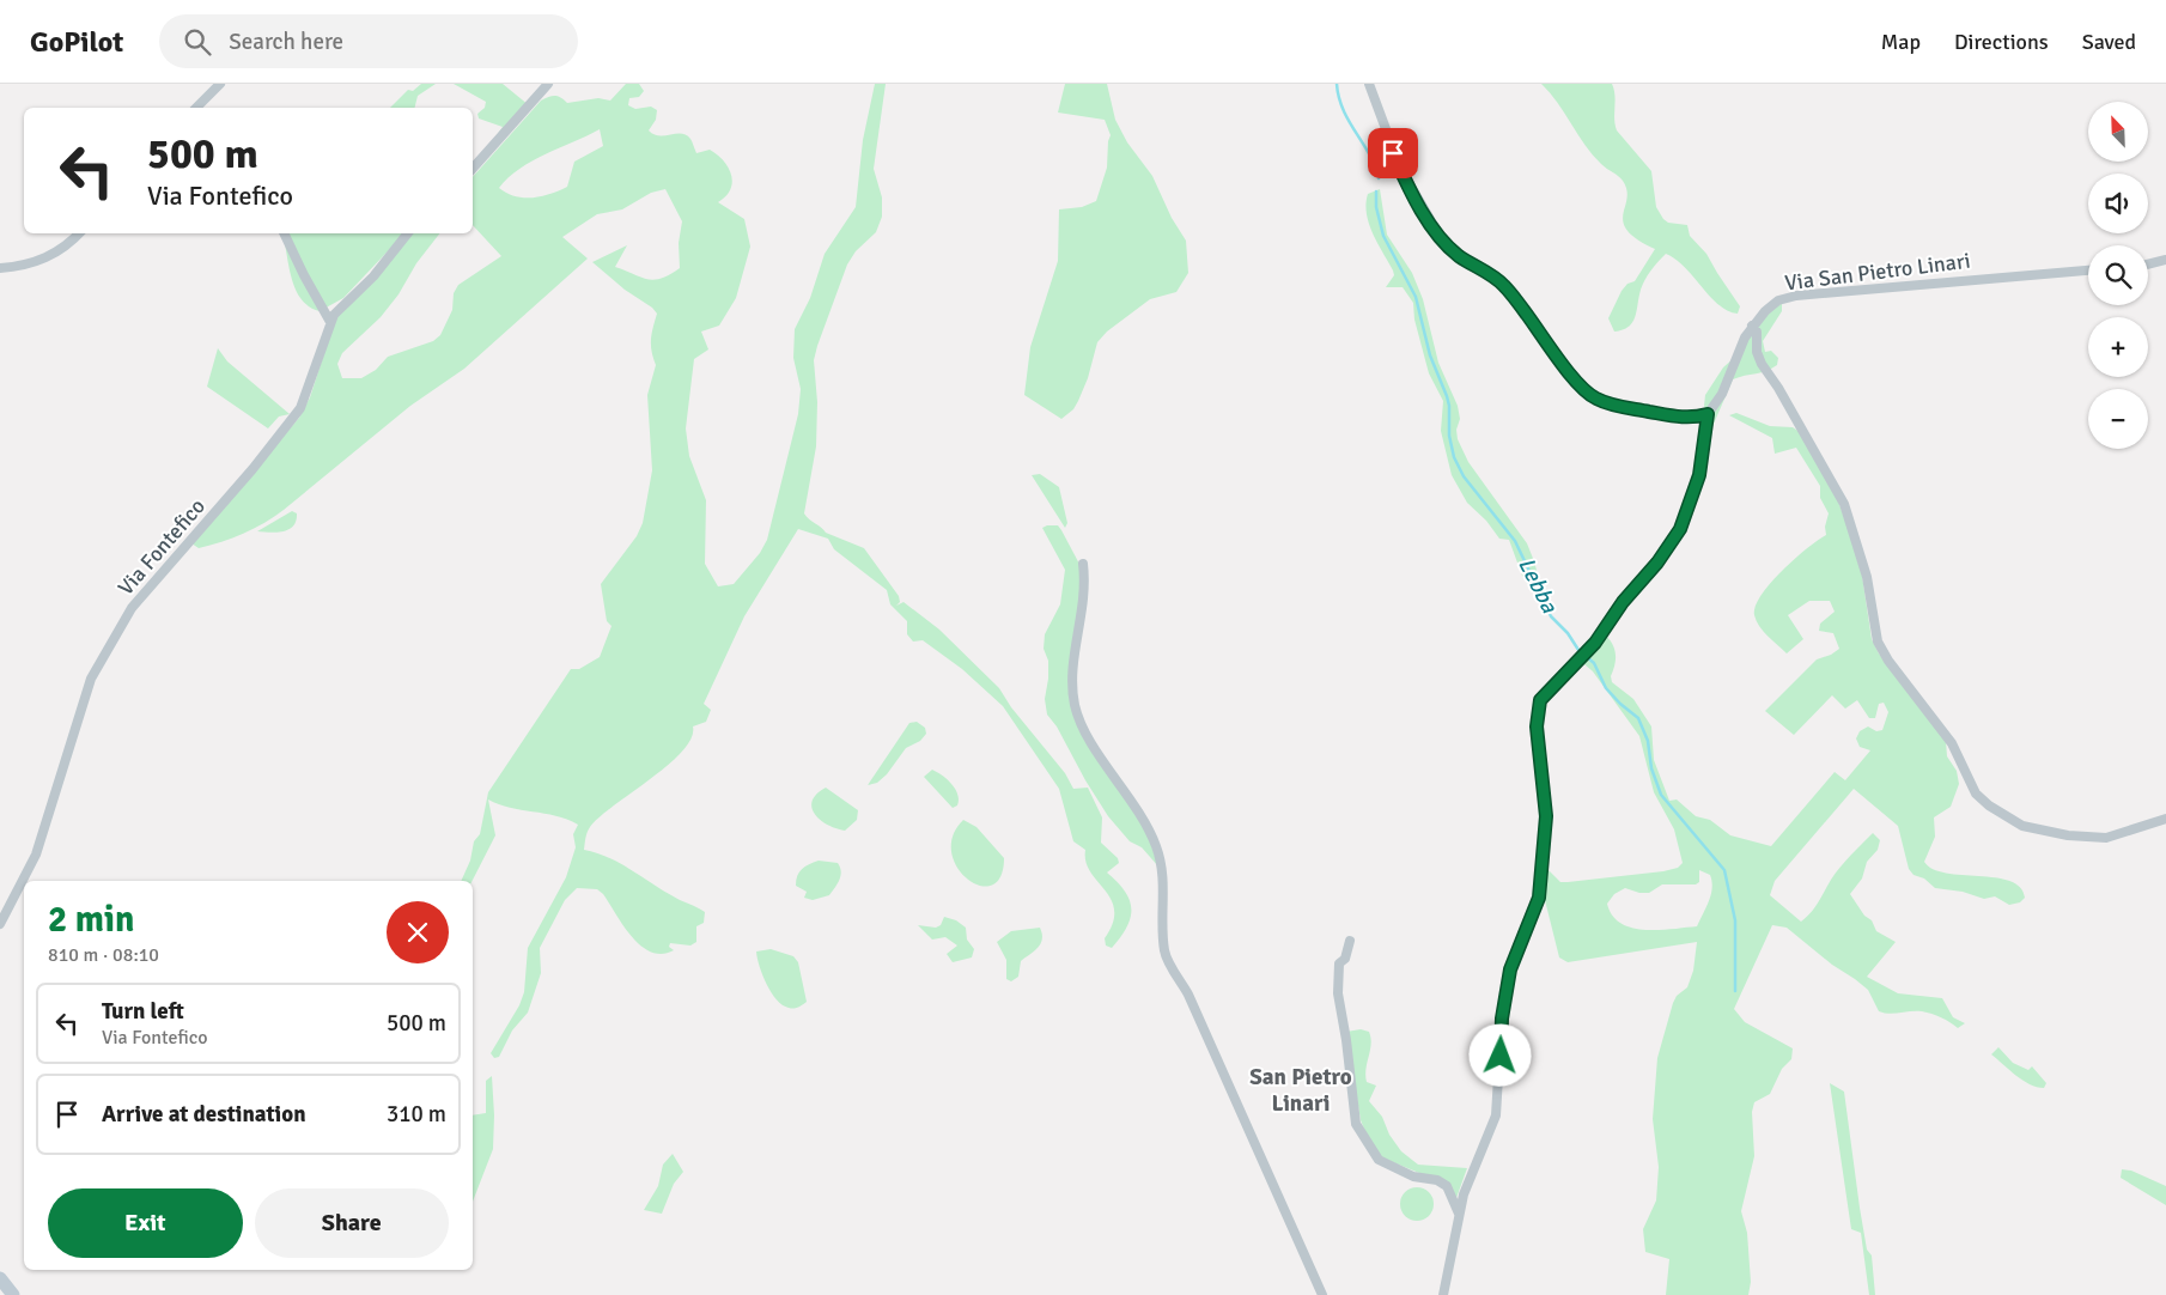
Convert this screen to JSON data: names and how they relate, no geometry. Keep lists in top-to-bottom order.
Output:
{
  "streets": {
    "street": ["Via San Pietro Linari", "Via Fontefico"]
  },
  "districts": ["San Pietro Linari"],
  "water": ["Lebba"],
  "north": "top left",
  "page": {
    "header": "GoPilot",
    "search": "Search here",
    "nav": ["Map", "Directions", "Saved"],
    "map_buttons": ["+", "−"],
    "turn": ["500 m", "Via Fontefico"],
    "heading": ["2 min", "810 m · 08:10"],
    "list": [
      {
        "name": "Turn left",
        "note": "Via Fontefico",
        "value": "500 m"
      },
      {
        "name": "Arrive at destination",
        "value": "310 m"
      }
    ],
    "buttons": ["Exit", "Share"]
  }
}
